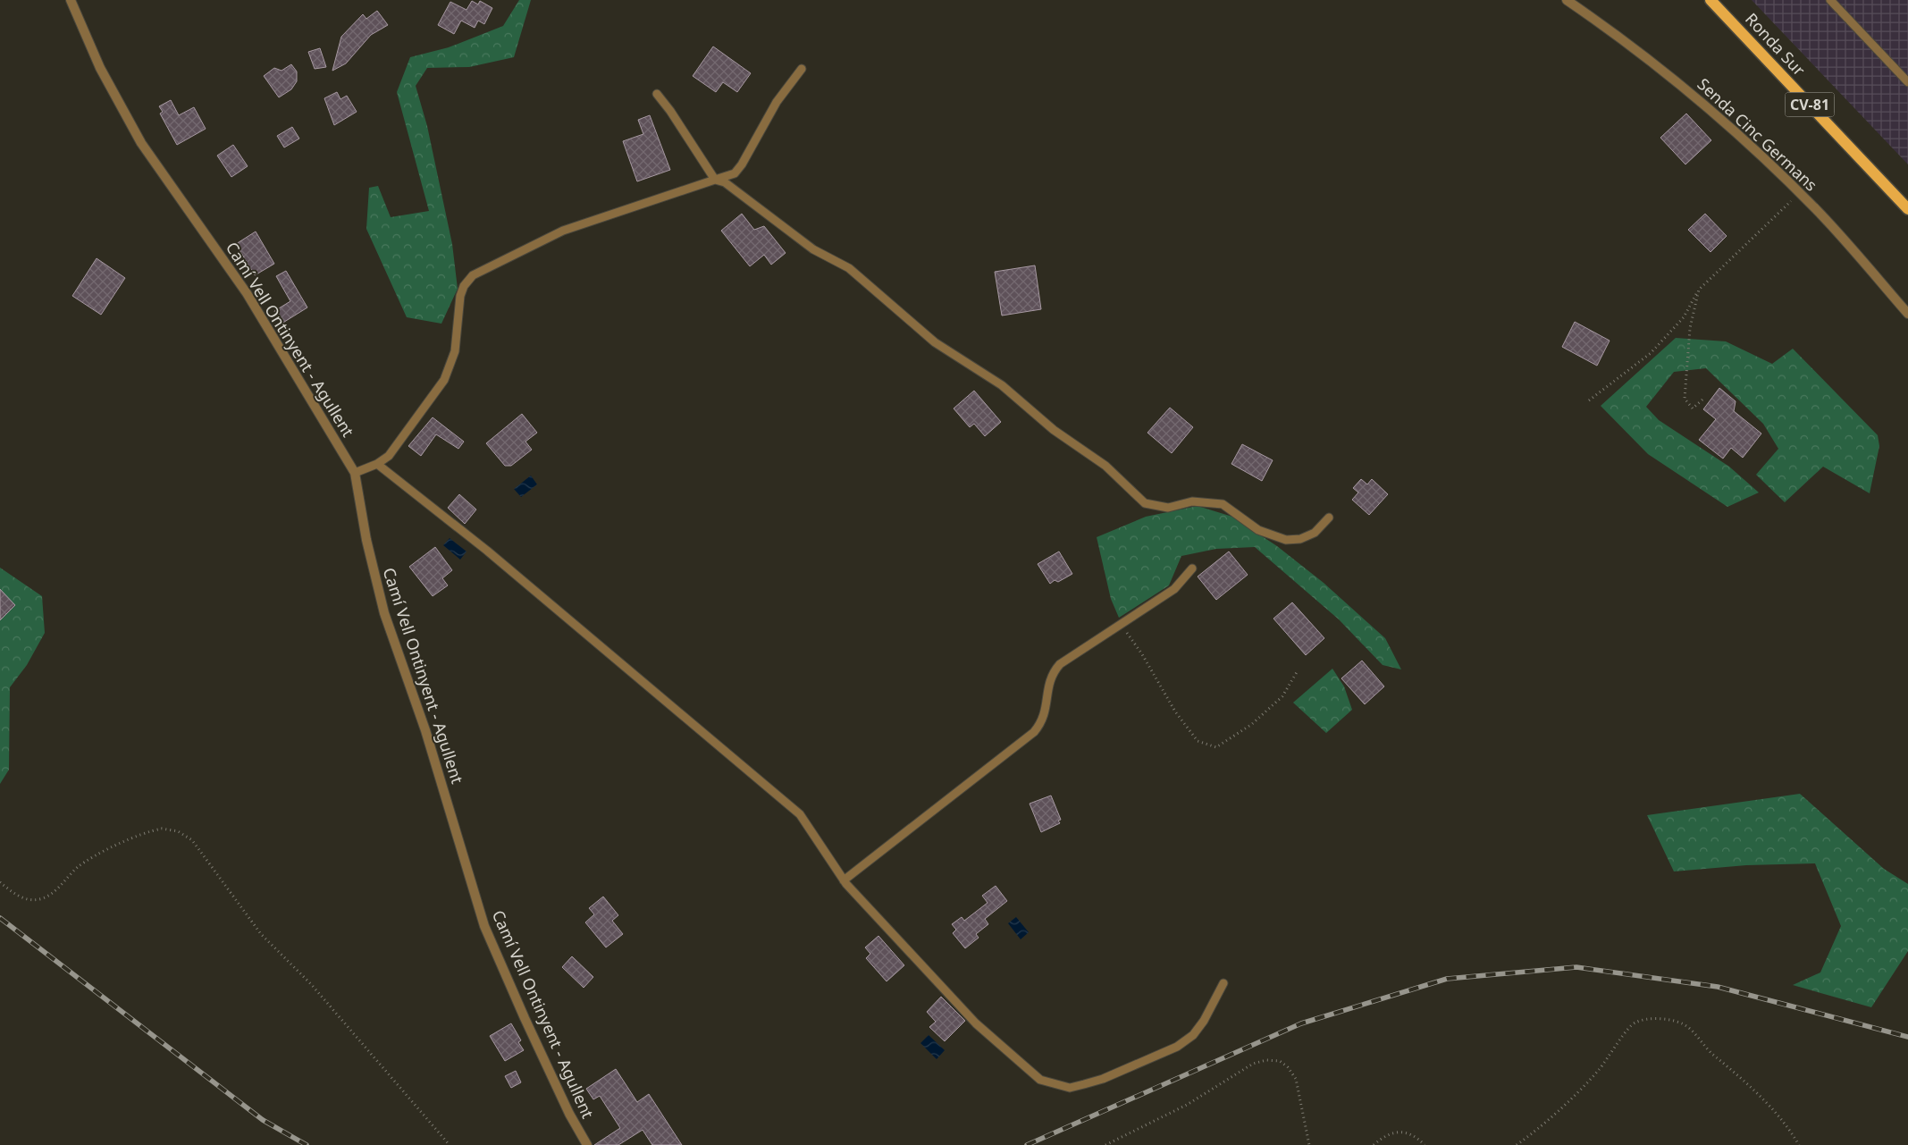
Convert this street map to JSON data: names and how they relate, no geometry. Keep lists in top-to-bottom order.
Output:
{
  "streets": {
    "main road": ["Ronda Sur", "CV-81"],
    "street": ["Senda Cinc Germans", "Camí Vell Ontinyent - Agullent"]
  }
}
